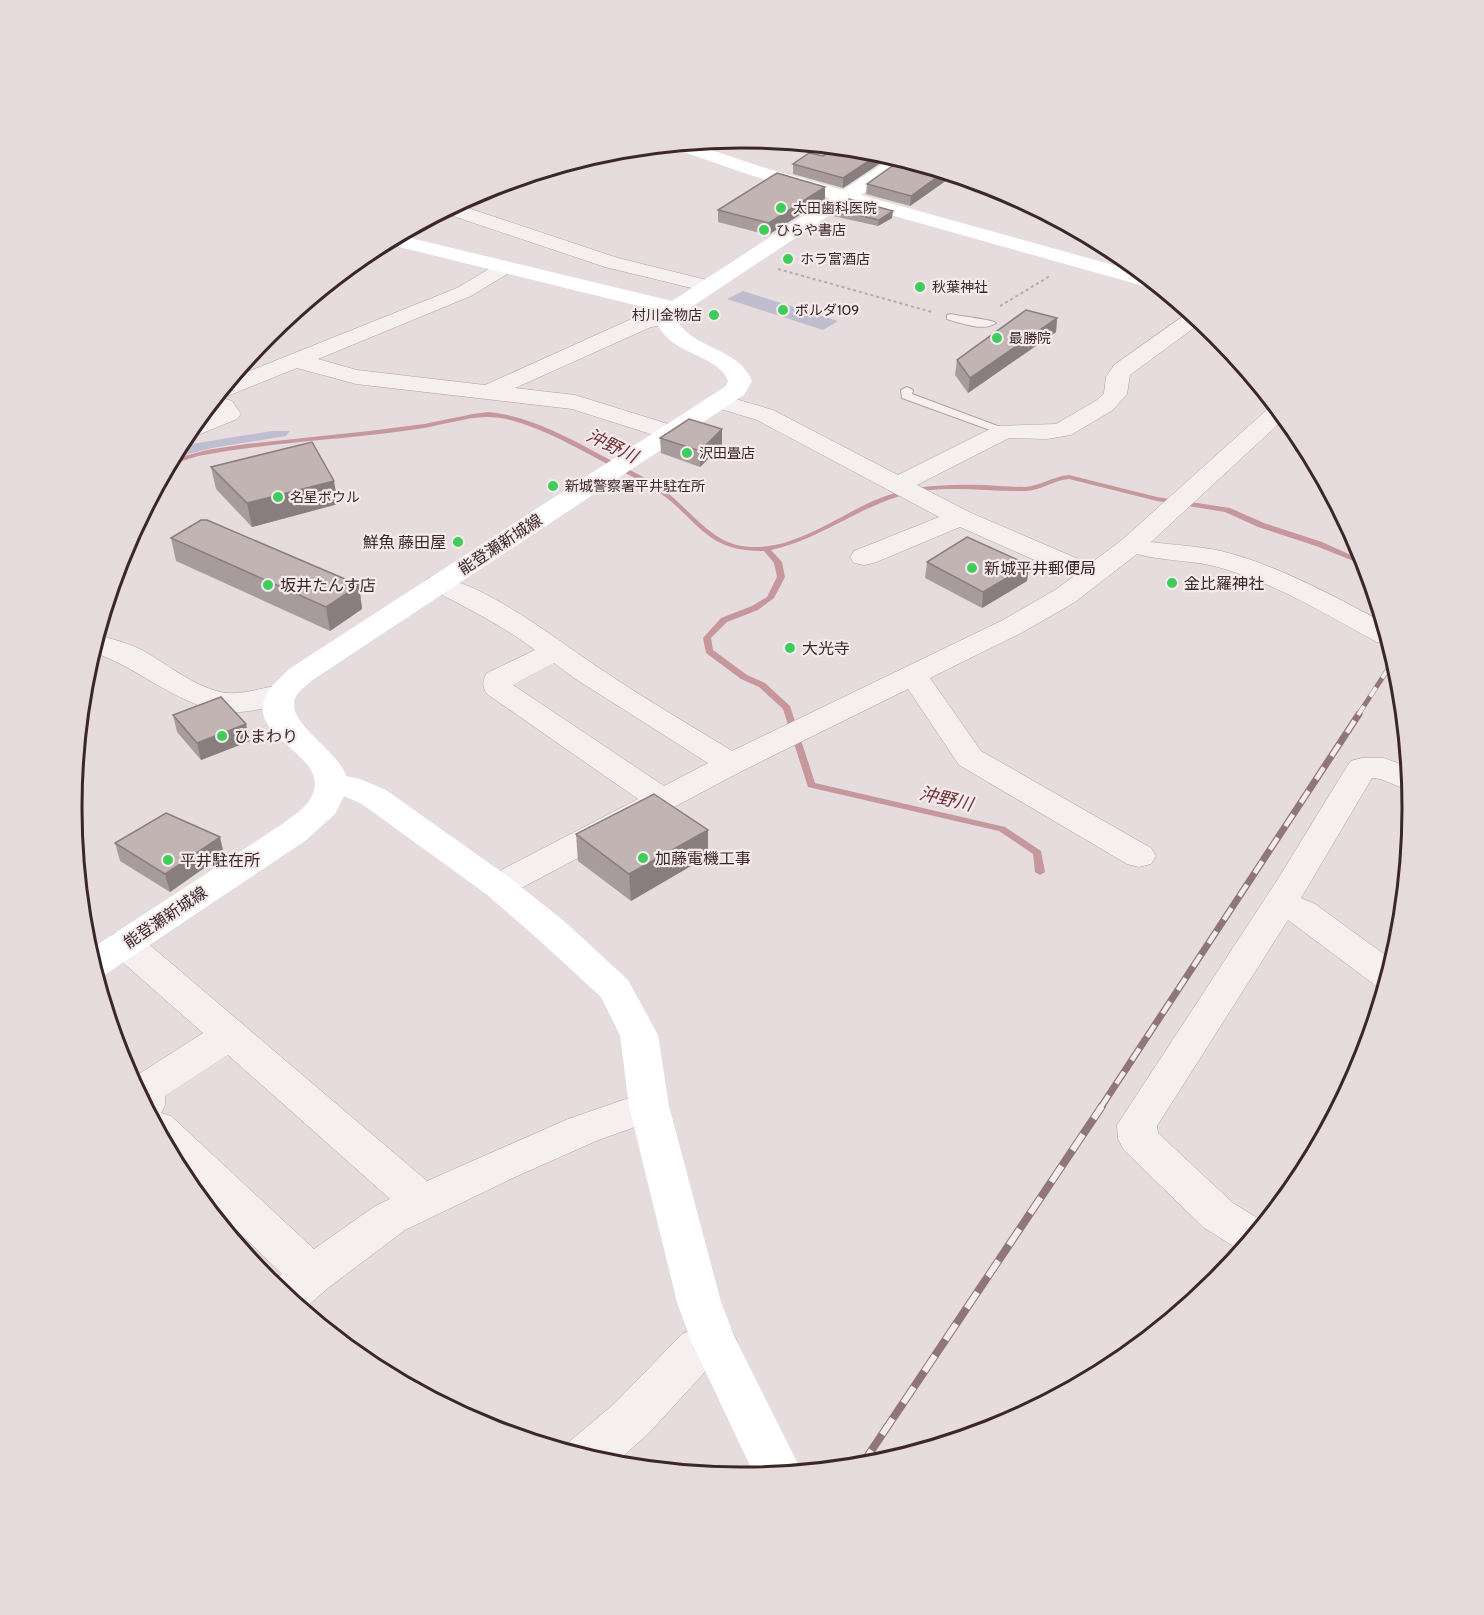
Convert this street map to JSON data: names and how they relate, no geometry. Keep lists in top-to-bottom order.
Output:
{
  "streets": {
    "street": ["能登瀬新城線"]
  },
  "water": ["沖野川"],
  "places": [
    "太田歯科医院",
    "ひらや書店",
    "ホラ富酒店",
    "秋葉神社",
    "ボルダ109",
    "村川金物店",
    "最勝院",
    "沢田畳店",
    "新城警察署平井駐在所",
    "名星ボウル",
    "鮮魚 藤田屋",
    "新城平井郵便局",
    "金比羅神社",
    "坂井たんす店",
    "大光寺",
    "ひまわり",
    "加藤電機工事",
    "平井駐在所"
  ]
}
